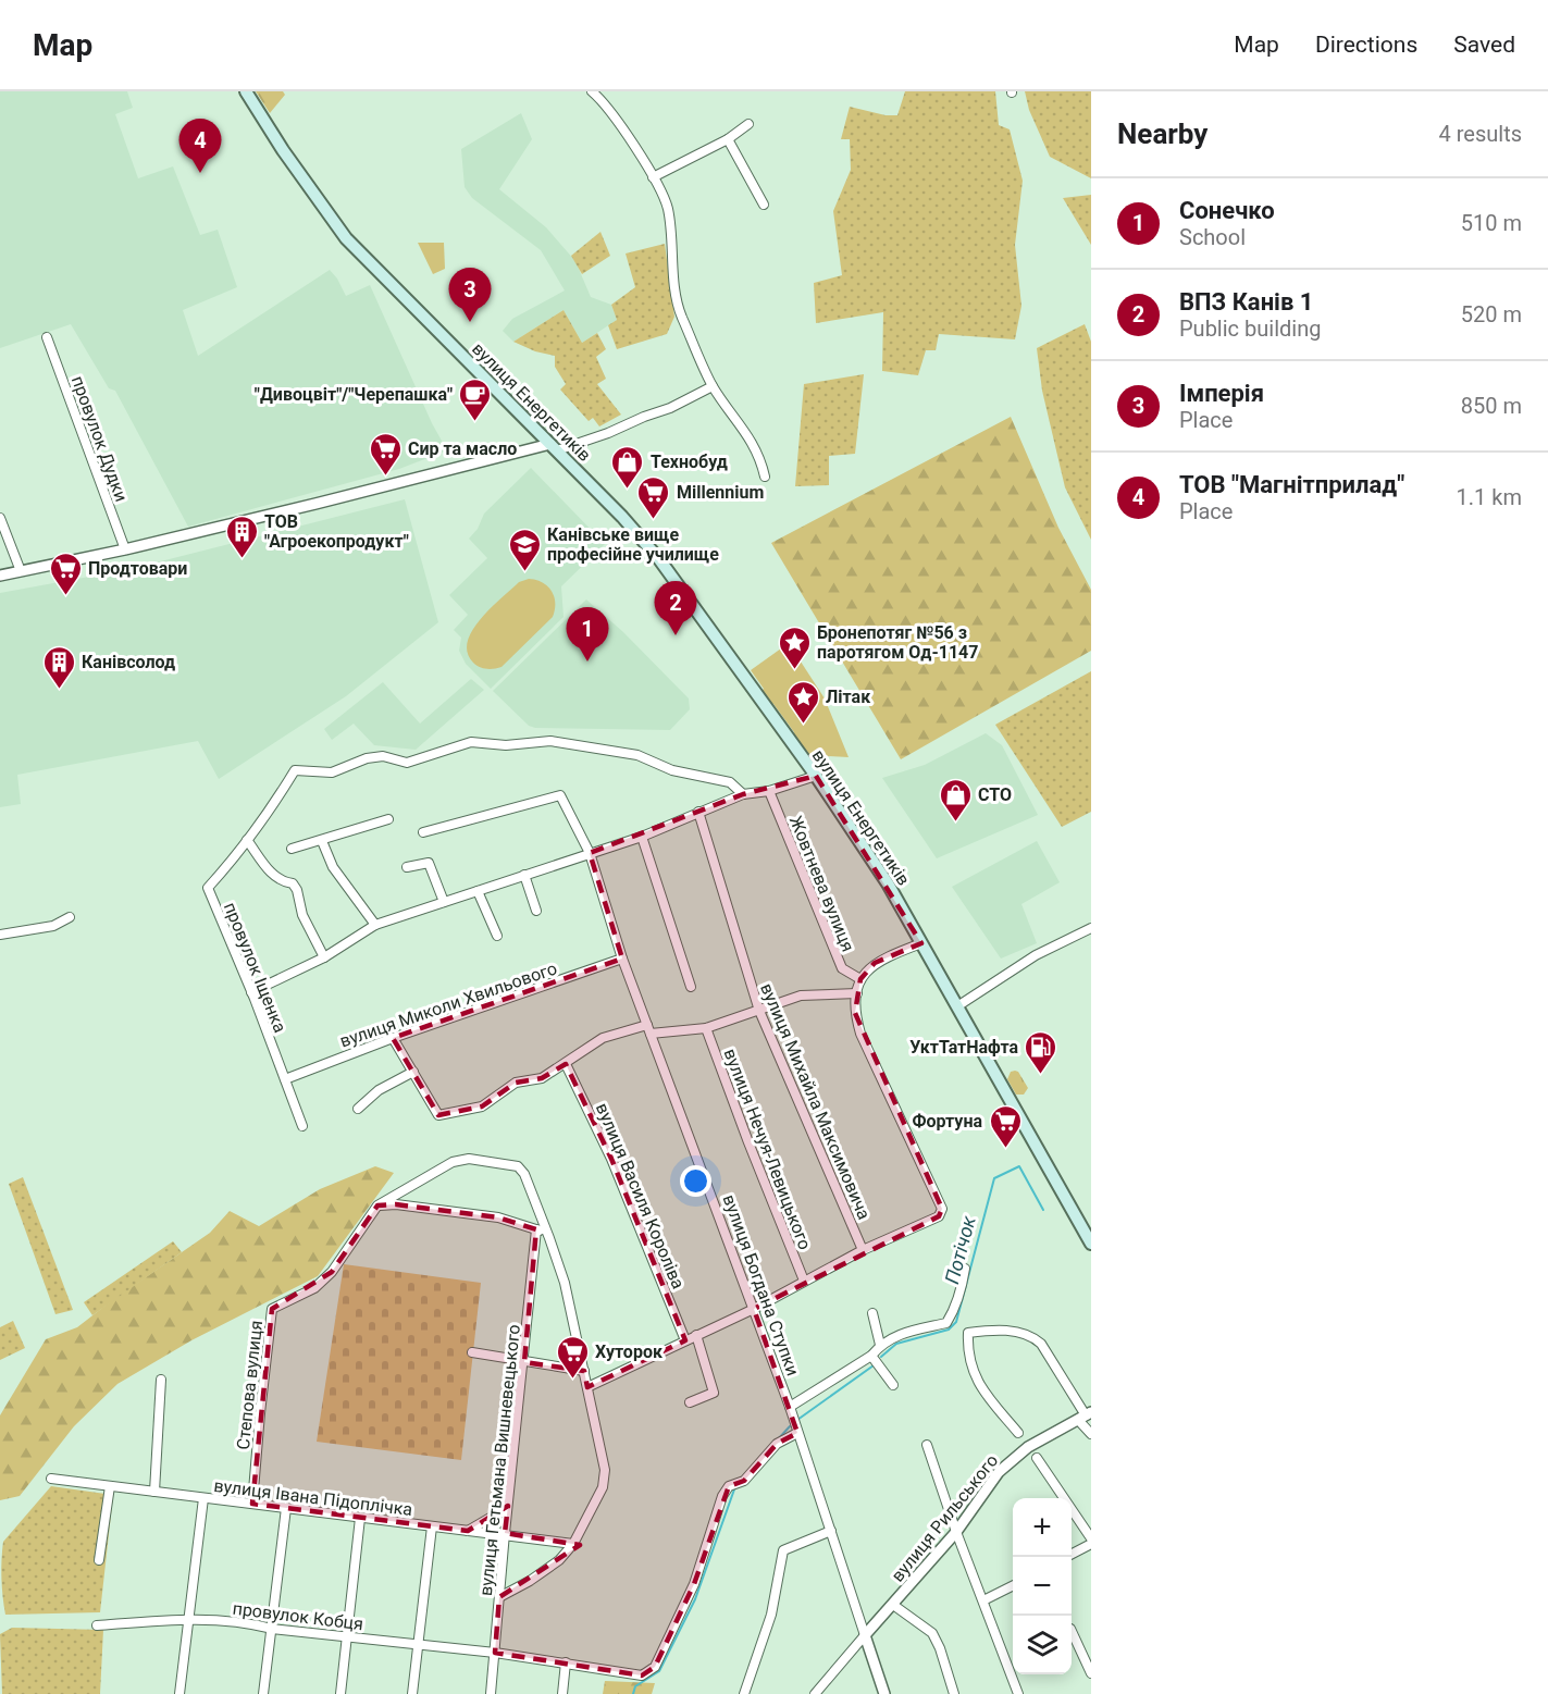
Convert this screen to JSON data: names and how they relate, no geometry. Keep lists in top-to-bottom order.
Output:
{
  "streets": {
    "main road": ["вулиця Енергетиків"],
    "street": [
      "провулок Дудки",
      "Жовтнева вулиця",
      "провулок Іщенка",
      "вулиця Миколи Хвильового",
      "вулиця Михайла Максимовича",
      "вулиця Нечуя-Левицького",
      "вулиця Василя Короліва",
      "вулиця Богдана Ступки",
      "Степова вулиця",
      "вулиця Гетьмана Вишневецького",
      "вулиця Івана Підоплічка",
      "вулиця Рильського",
      "провулок Кобця"
    ]
  },
  "crossings": [
    ["провулок Іщенка", "вулиця Миколи Хвильового"],
    ["вулиця Миколи Хвильового", "вулиця Богдана Ступки"],
    ["вулиця Богдана Ступки", "вулиця Рильського"],
    ["вулиця Богдана Ступки", "провулок Кобця"],
    ["Степова вулиця", "вулиця Івана Підоплічка"],
    ["вулиця Гетьмана Вишневецького", "вулиця Івана Підоплічка"],
    ["вулиця Гетьмана Вишневецького", "провулок Кобця"]
  ],
  "water": ["Потічок"],
  "places": {
    "cafe": ["\"Дивоцвіт\"/\"Черепашка\""],
    "supermarket": [
      "Сир та масло",
      "Millennium",
      "Продтовари",
      "Фортуна",
      "Хуторок"
    ],
    "shop": ["Технобуд", "СТО"],
    "building": ["ТОВ \"Агроекопродукт\"", "Канівсолод"],
    "school or university": ["Канівське вище професійне училище"],
    "place": ["Бронепотяг №56 з паротягом Од-1147", "Літак"],
    "fuel station": ["УктТатНафта"]
  },
  "page": {
    "header": "Map",
    "nav": ["Map", "Directions", "Saved"],
    "heading": ["Nearby", "4 results"],
    "pins": [
      "4",
      "3",
      "2",
      "1"
    ],
    "list": [
      {
        "mark": "1",
        "name": "Сонечко",
        "note": "School",
        "value": "510 m"
      },
      {
        "mark": "2",
        "name": "ВПЗ Канів 1",
        "note": "Public building",
        "value": "520 m"
      },
      {
        "mark": "3",
        "name": "Імперія",
        "note": "Place",
        "value": "850 m"
      },
      {
        "mark": "4",
        "name": "ТОВ \"Магнітприлад\"",
        "note": "Place",
        "value": "1.1 km"
      }
    ],
    "map_buttons": ["+", "−"]
  }
}
